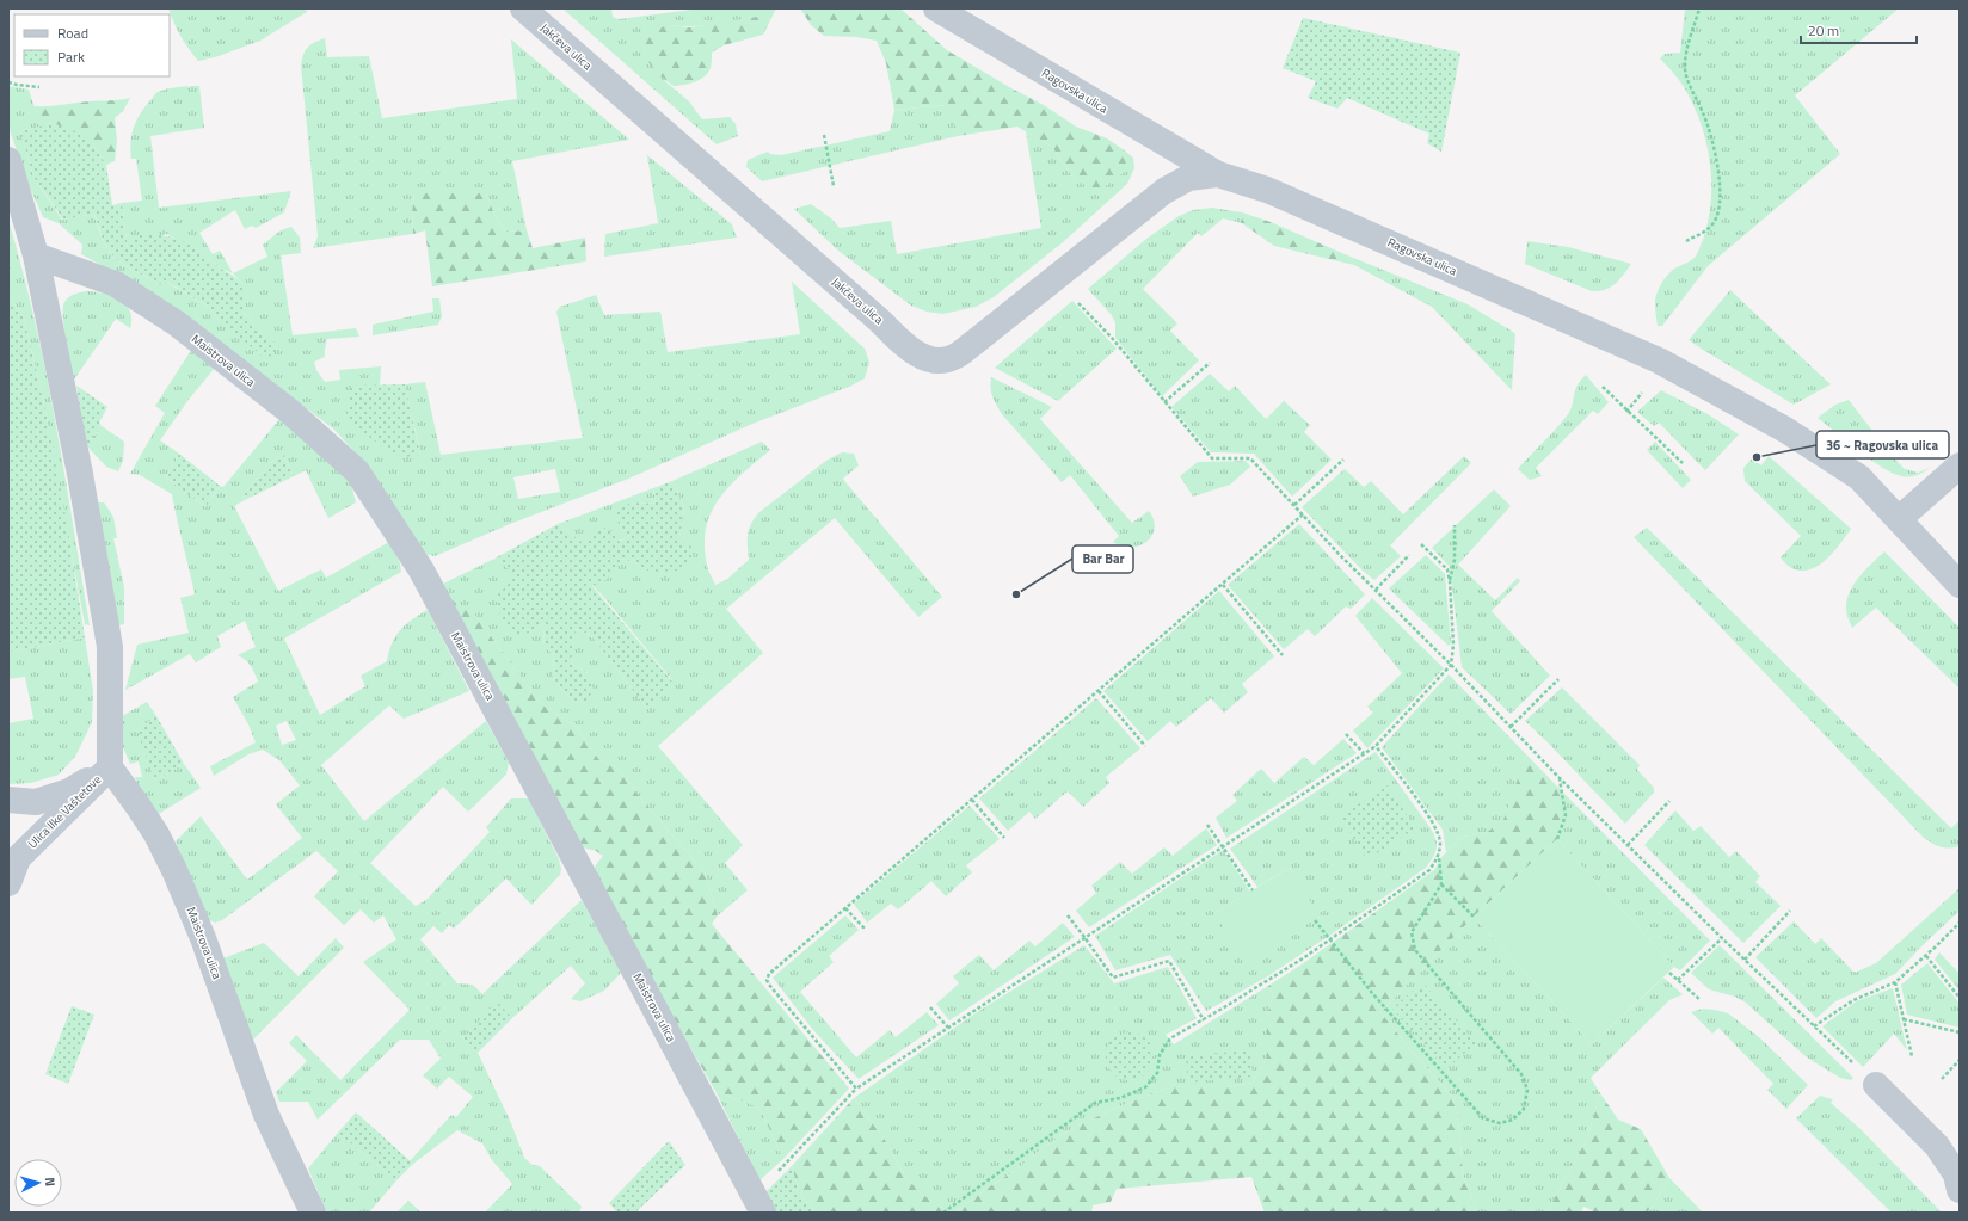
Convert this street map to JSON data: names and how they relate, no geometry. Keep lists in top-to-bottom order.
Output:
{
  "streets": {
    "street": [
      "Jakčeva ulica",
      "Ragovska ulica",
      "Maistrova ulica",
      "Ulica Ilke Vaštetove"
    ]
  },
  "crossings": [
    ["Jakčeva ulica", "Ragovska ulica"],
    ["Maistrova ulica", "Ulica Ilke Vaštetove"]
  ],
  "places": ["36 ~ Ragovska ulica", "Bar Bar"],
  "legend": ["Road", "Park"],
  "scale_bar": "20 m",
  "north": "right"
}
